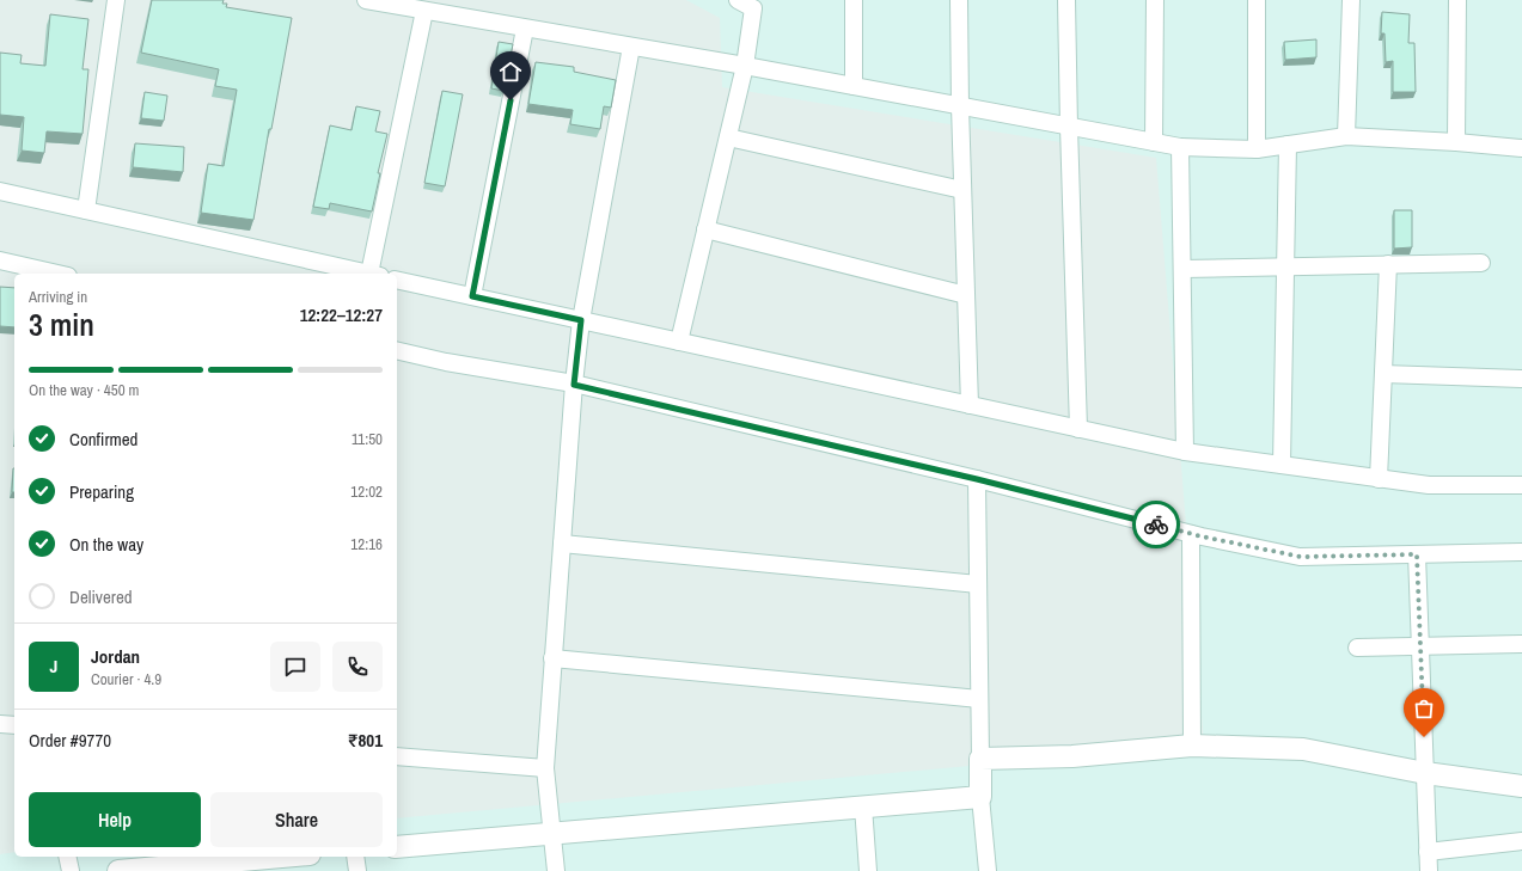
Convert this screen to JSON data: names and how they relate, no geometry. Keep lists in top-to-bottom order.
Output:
{
  "page": {
    "heading": ["3 min", "Arriving in", "12:22–12:27"],
    "panel": [
      "Jordan",
      "Courier · 4.9",
      "Order #9770",
      "₹801"
    ],
    "bar": "On the way · 450 m",
    "list": [
      ["Confirmed", "11:50"],
      ["Preparing", "12:02"],
      ["On the way", "12:16"],
      "Delivered"
    ],
    "round": "J",
    "buttons": ["Help", "Share"]
  }
}
